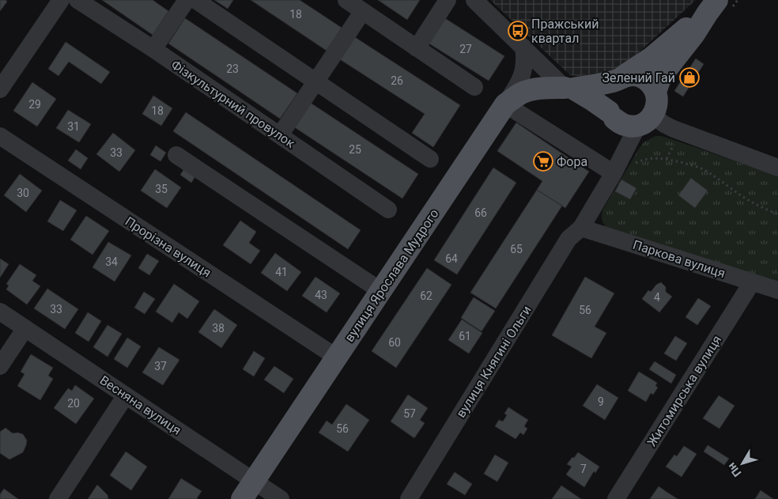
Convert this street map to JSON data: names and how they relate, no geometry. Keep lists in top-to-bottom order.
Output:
{
  "streets": {
    "main road": ["вулиця Ярослава Мудрого"],
    "street": [
      "Фізкультурний провулок",
      "Прорізна вулиця",
      "Паркова вулиця",
      "вулиця Княгині Ольги",
      "Житомирська вулиця",
      "Весняна вулиця"
    ]
  },
  "crossings": [
    ["Прорізна вулиця", "вулиця Ярослава Мудрого"],
    ["Паркова вулиця", "вулиця Княгині Ольги"],
    ["Паркова вулиця", "Житомирська вулиця"],
    ["вулиця Ярослава Мудрого", "вулиця Княгині Ольги"],
    ["вулиця Ярослава Мудрого", "Весняна вулиця"]
  ],
  "places": {
    "bus stop": ["Пражський квартал"],
    "shop": ["Зелений Гай"],
    "supermarket": ["Фора"]
  },
  "house_numbers": [
    "18",
    "27",
    "23",
    "26",
    "29",
    "18",
    "31",
    "25",
    "33",
    "35",
    "30",
    "66",
    "65",
    "64",
    "34",
    "41",
    "43",
    "62",
    "4",
    "33",
    "56",
    "38",
    "61",
    "60",
    "37",
    "9",
    "20",
    "57",
    "56",
    "7"
  ],
  "north": "bottom left"
}
